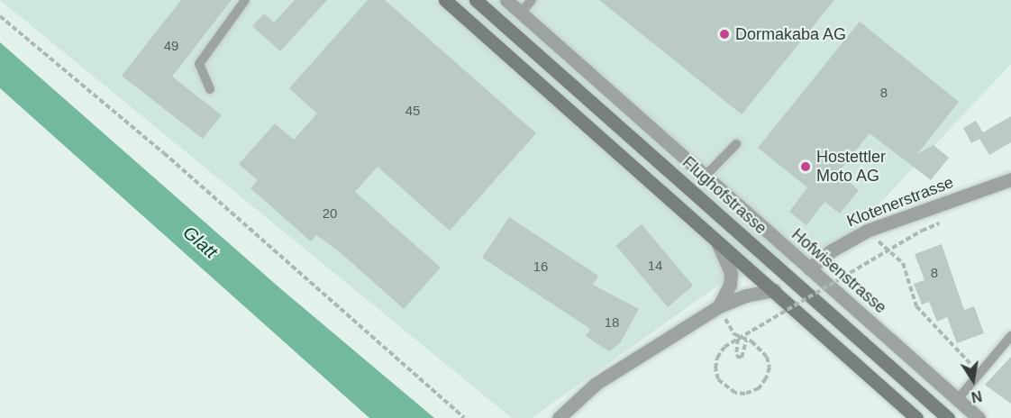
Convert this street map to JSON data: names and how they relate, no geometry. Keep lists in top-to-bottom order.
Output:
{
  "streets": {
    "main road": ["Flughofstrasse"],
    "street": ["Klotenerstrasse", "Hofwisenstrasse"]
  },
  "crossings": [
    ["Klotenerstrasse", "Hofwisenstrasse"]
  ],
  "water": ["Glatt"],
  "places": ["Dormakaba AG", "Hostettler Moto AG"],
  "house_numbers": [
    "49",
    "8",
    "45",
    "20",
    "14",
    "16",
    "8",
    "18"
  ],
  "north": "bottom"
}
